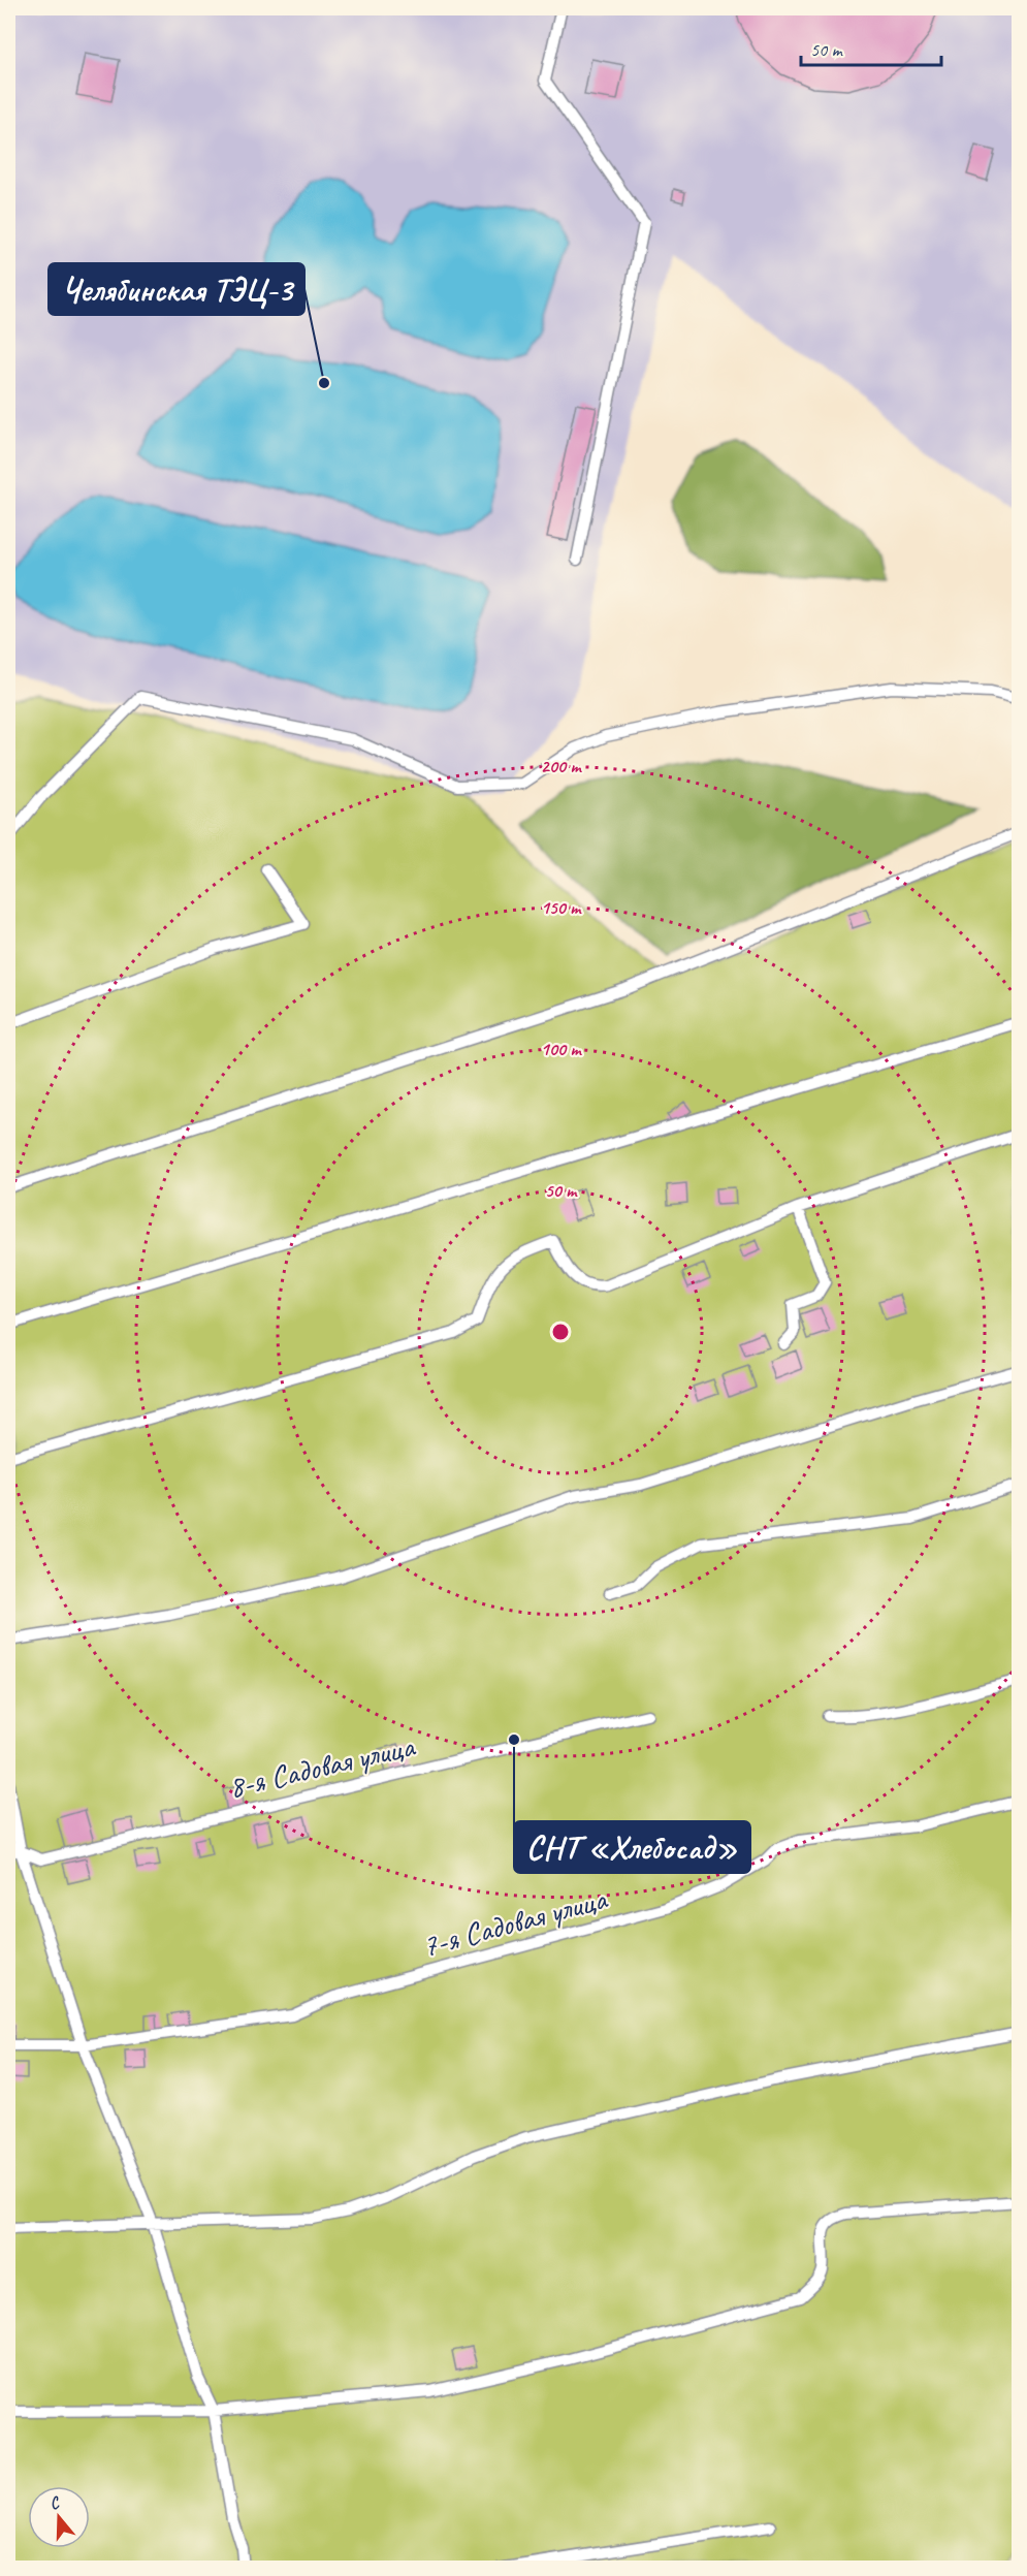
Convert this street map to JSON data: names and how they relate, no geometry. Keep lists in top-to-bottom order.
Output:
{
  "streets": {
    "lane": ["8-я Садовая улица", "7-я Садовая улица"]
  },
  "places": ["Челябинская ТЭЦ-3", "СНТ «Хлебосад»"],
  "scale_bar": "50 m",
  "north": "top",
  "rings": [
    "200 m",
    "150 m",
    "100 m",
    "50 m"
  ]
}
